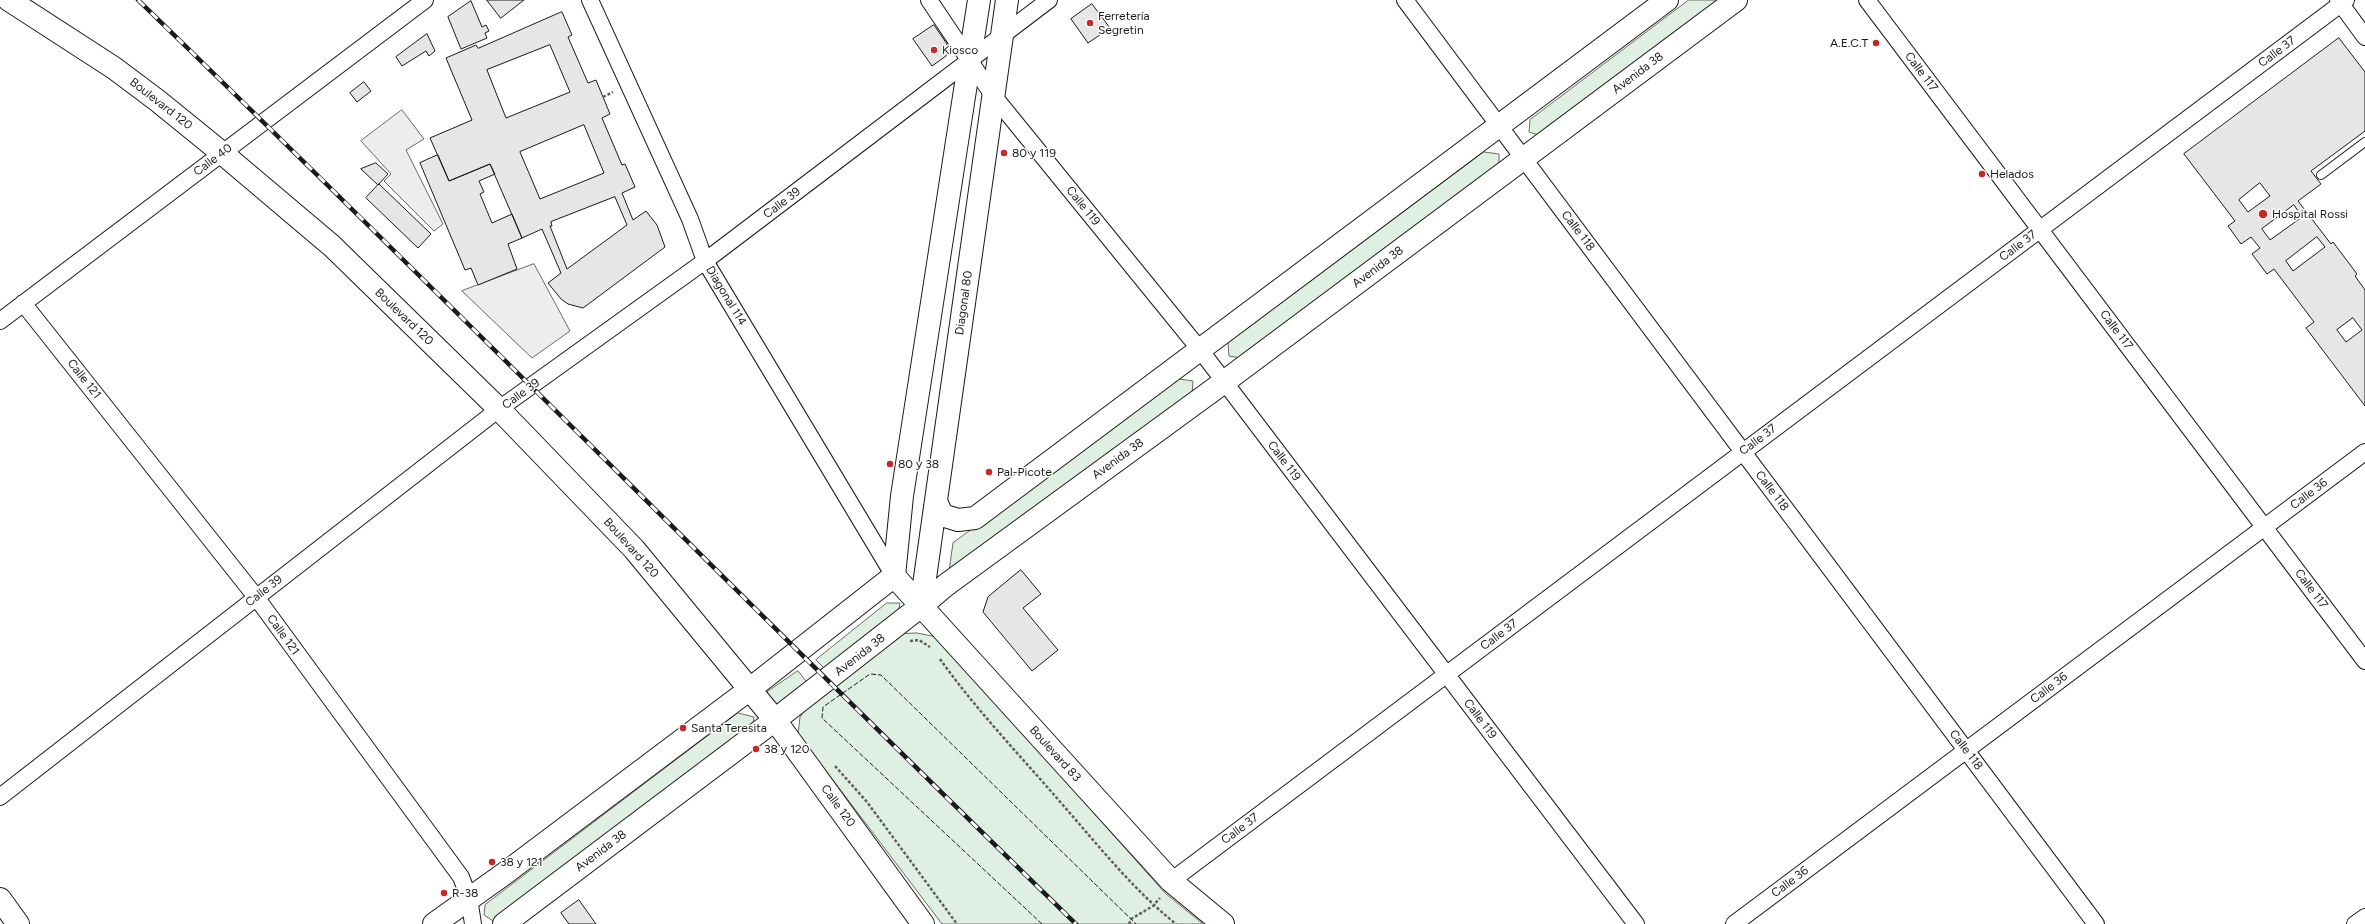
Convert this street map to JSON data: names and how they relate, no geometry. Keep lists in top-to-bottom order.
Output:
{
  "streets": {
    "main road": [
      "Avenida 38",
      "Boulevard 120",
      "Diagonal 80",
      "Boulevard 83",
      "Calle 120"
    ],
    "street": [
      "Calle 37",
      "Calle 117",
      "Calle 40",
      "Calle 39",
      "Calle 119",
      "Calle 118",
      "Diagonal 114",
      "Calle 121",
      "Calle 36"
    ]
  },
  "crossings": [
    ["Calle 37", "Calle 117"],
    ["Calle 37", "Calle 119"],
    ["Calle 37", "Calle 118"],
    ["Calle 37", "Boulevard 83"],
    ["Calle 117", "Calle 36"],
    ["Avenida 38", "Calle 119"],
    ["Avenida 38", "Calle 118"],
    ["Avenida 38", "Diagonal 80"],
    ["Avenida 38", "Boulevard 83"],
    ["Avenida 38", "Calle 120"],
    ["Boulevard 120", "Calle 40"],
    ["Boulevard 120", "Calle 39"],
    ["Boulevard 120", "Calle 120"],
    ["Calle 40", "Calle 121"],
    ["Calle 39", "Calle 119"],
    ["Calle 39", "Diagonal 114"],
    ["Calle 39", "Diagonal 80"],
    ["Calle 39", "Calle 121"],
    ["Calle 119", "Diagonal 80"],
    ["Calle 118", "Calle 36"],
    ["Diagonal 114", "Boulevard 83"],
    ["Diagonal 80", "Boulevard 83"]
  ],
  "places": [
    "Ferretería Segretin",
    "A.E.C.T",
    "Kiosco",
    "80 y 119",
    "Helados",
    "Hospital Rossi",
    "80 y 38",
    "Pal-Picote",
    "Santa Teresita",
    "38 y 120",
    "38 y 121",
    "R-38"
  ]
}
